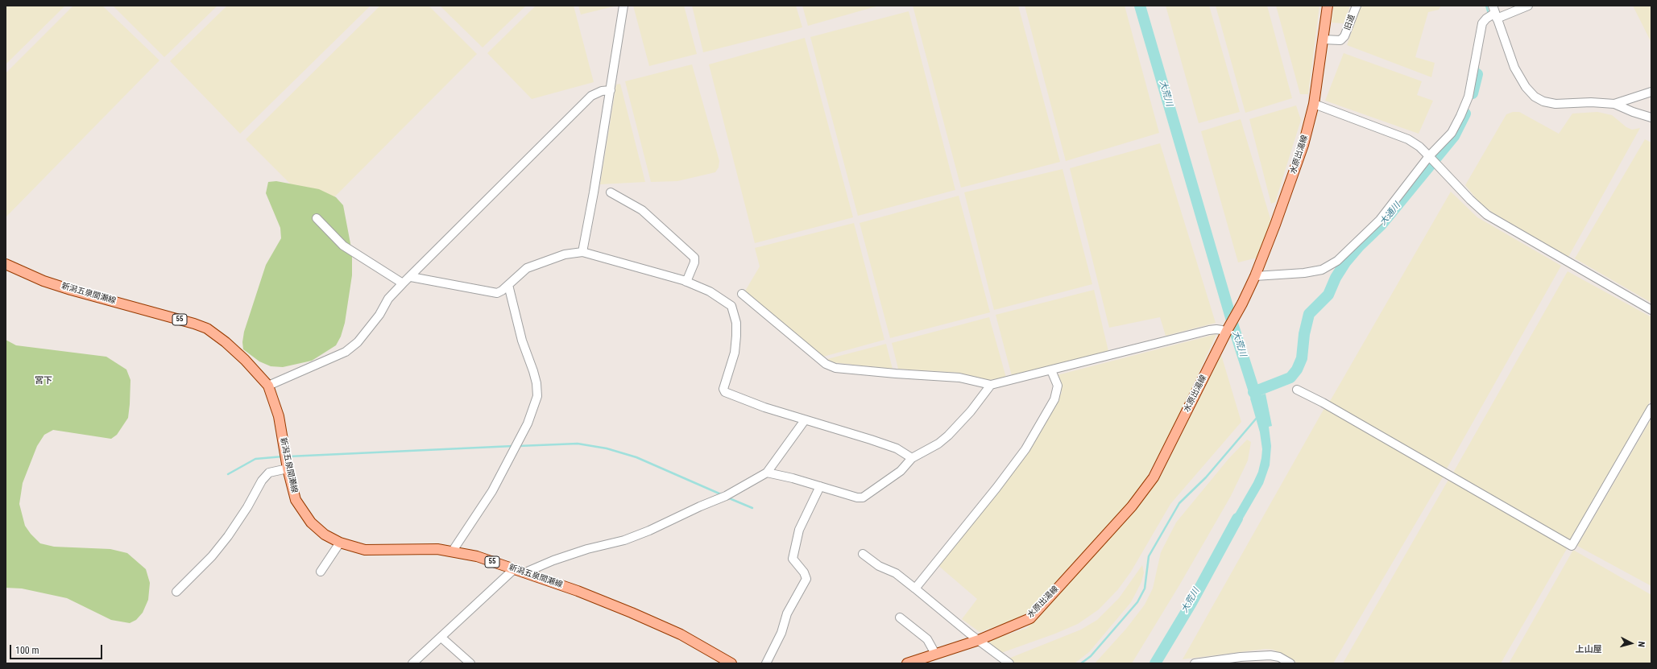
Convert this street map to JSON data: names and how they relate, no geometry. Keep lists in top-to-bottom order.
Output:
{
  "streets": {
    "main road": ["水原出湯線", "新潟五泉間瀬線", "55"],
    "street": ["旧道"]
  },
  "crossings": [
    ["旧道", "水原出湯線"]
  ],
  "districts": ["宮下", "上山屋"],
  "water": ["大荒川", "大通川"],
  "scale_bar": "100 m",
  "north": "right"
}
